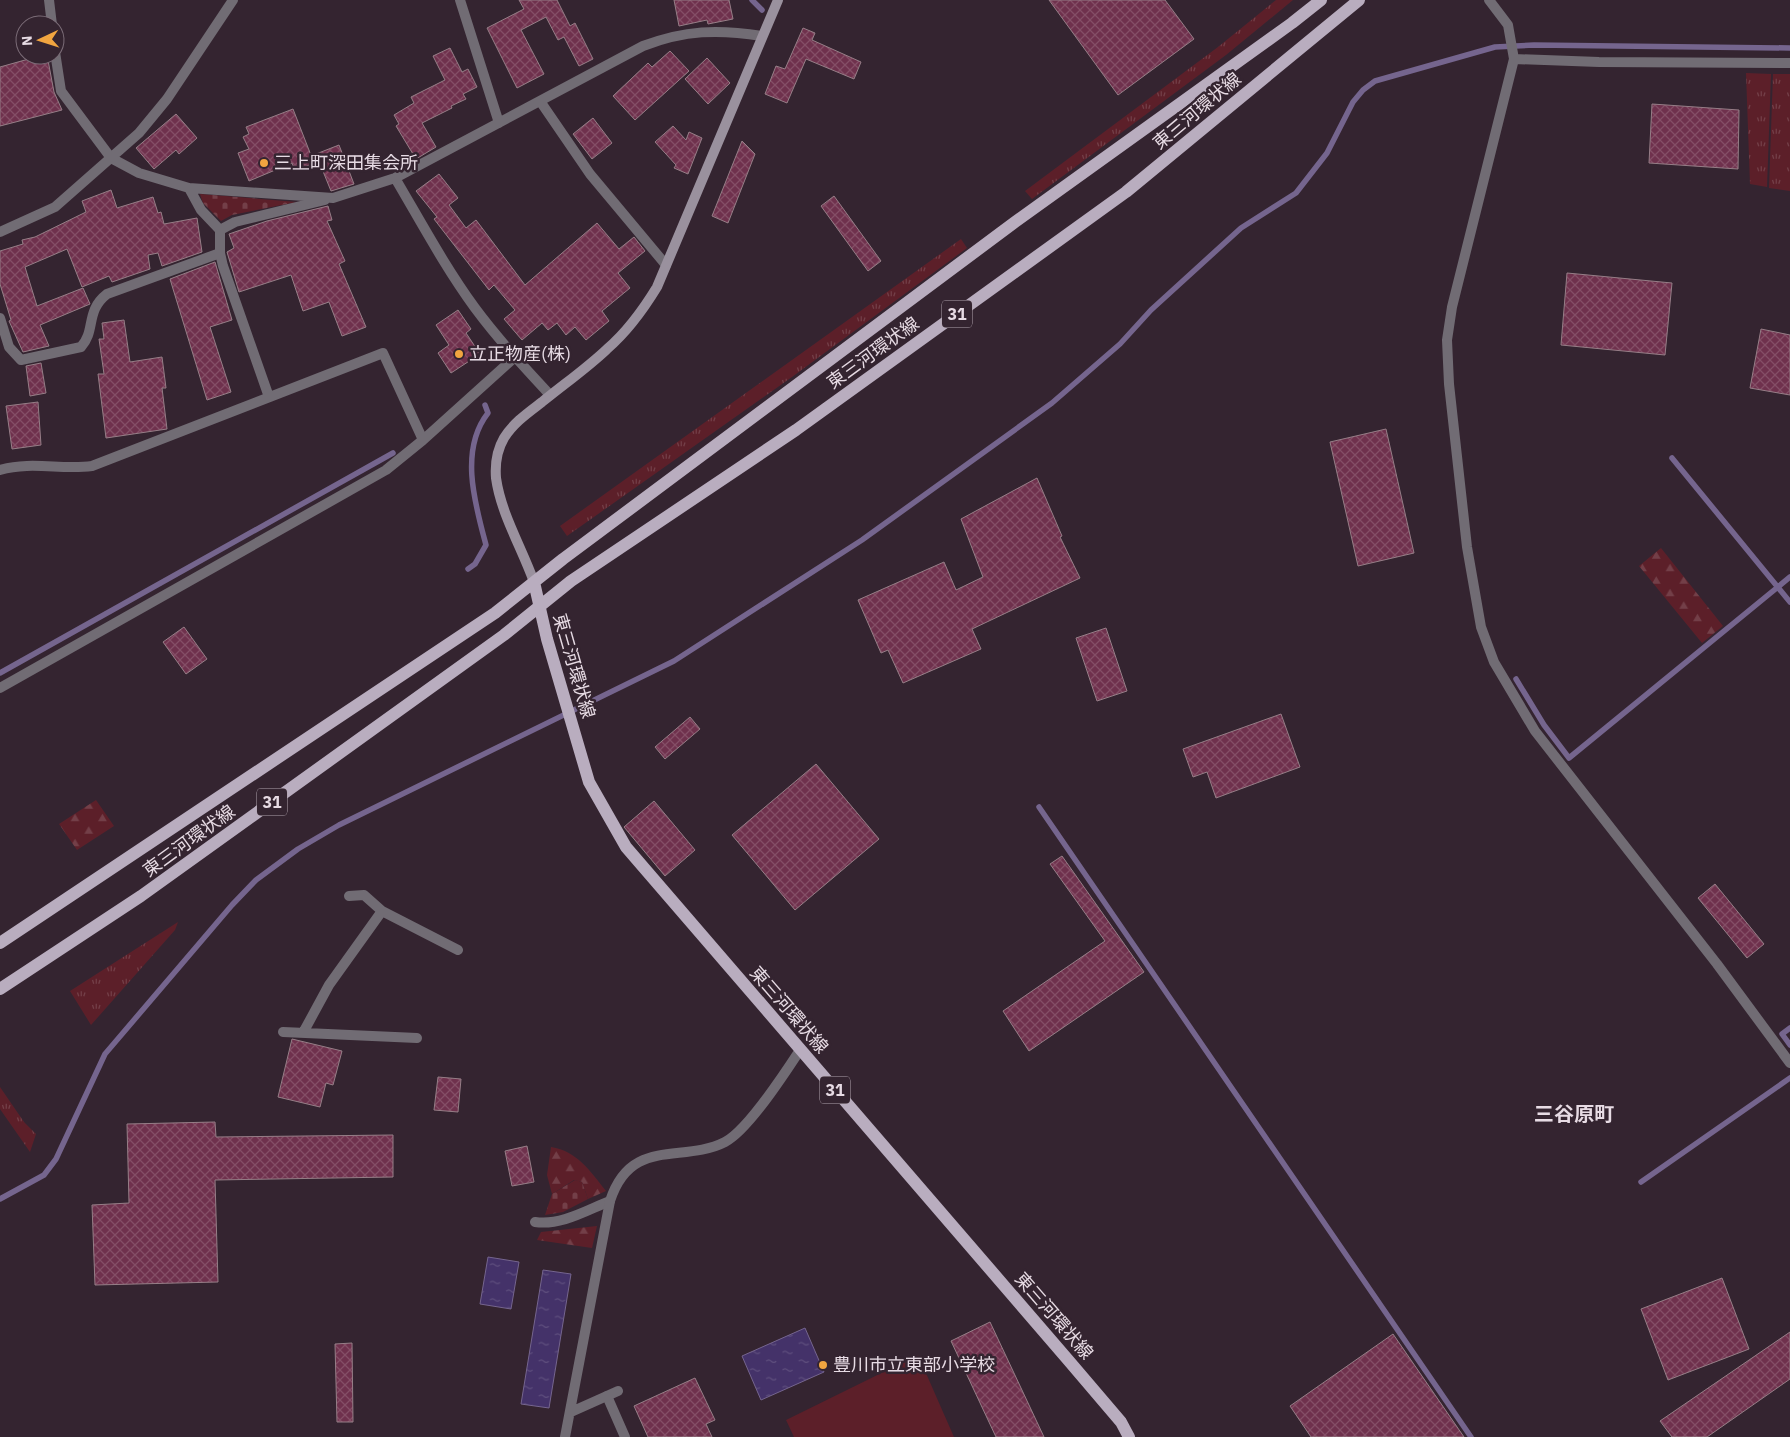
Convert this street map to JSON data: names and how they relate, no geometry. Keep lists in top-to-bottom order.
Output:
{
  "streets": {
    "main road": ["東三河環状線", "31"]
  },
  "districts": ["三谷原町"],
  "places": ["三上町深田集会所", "立正物産(株)", "豊川市立東部小学校"],
  "north": "left"
}
